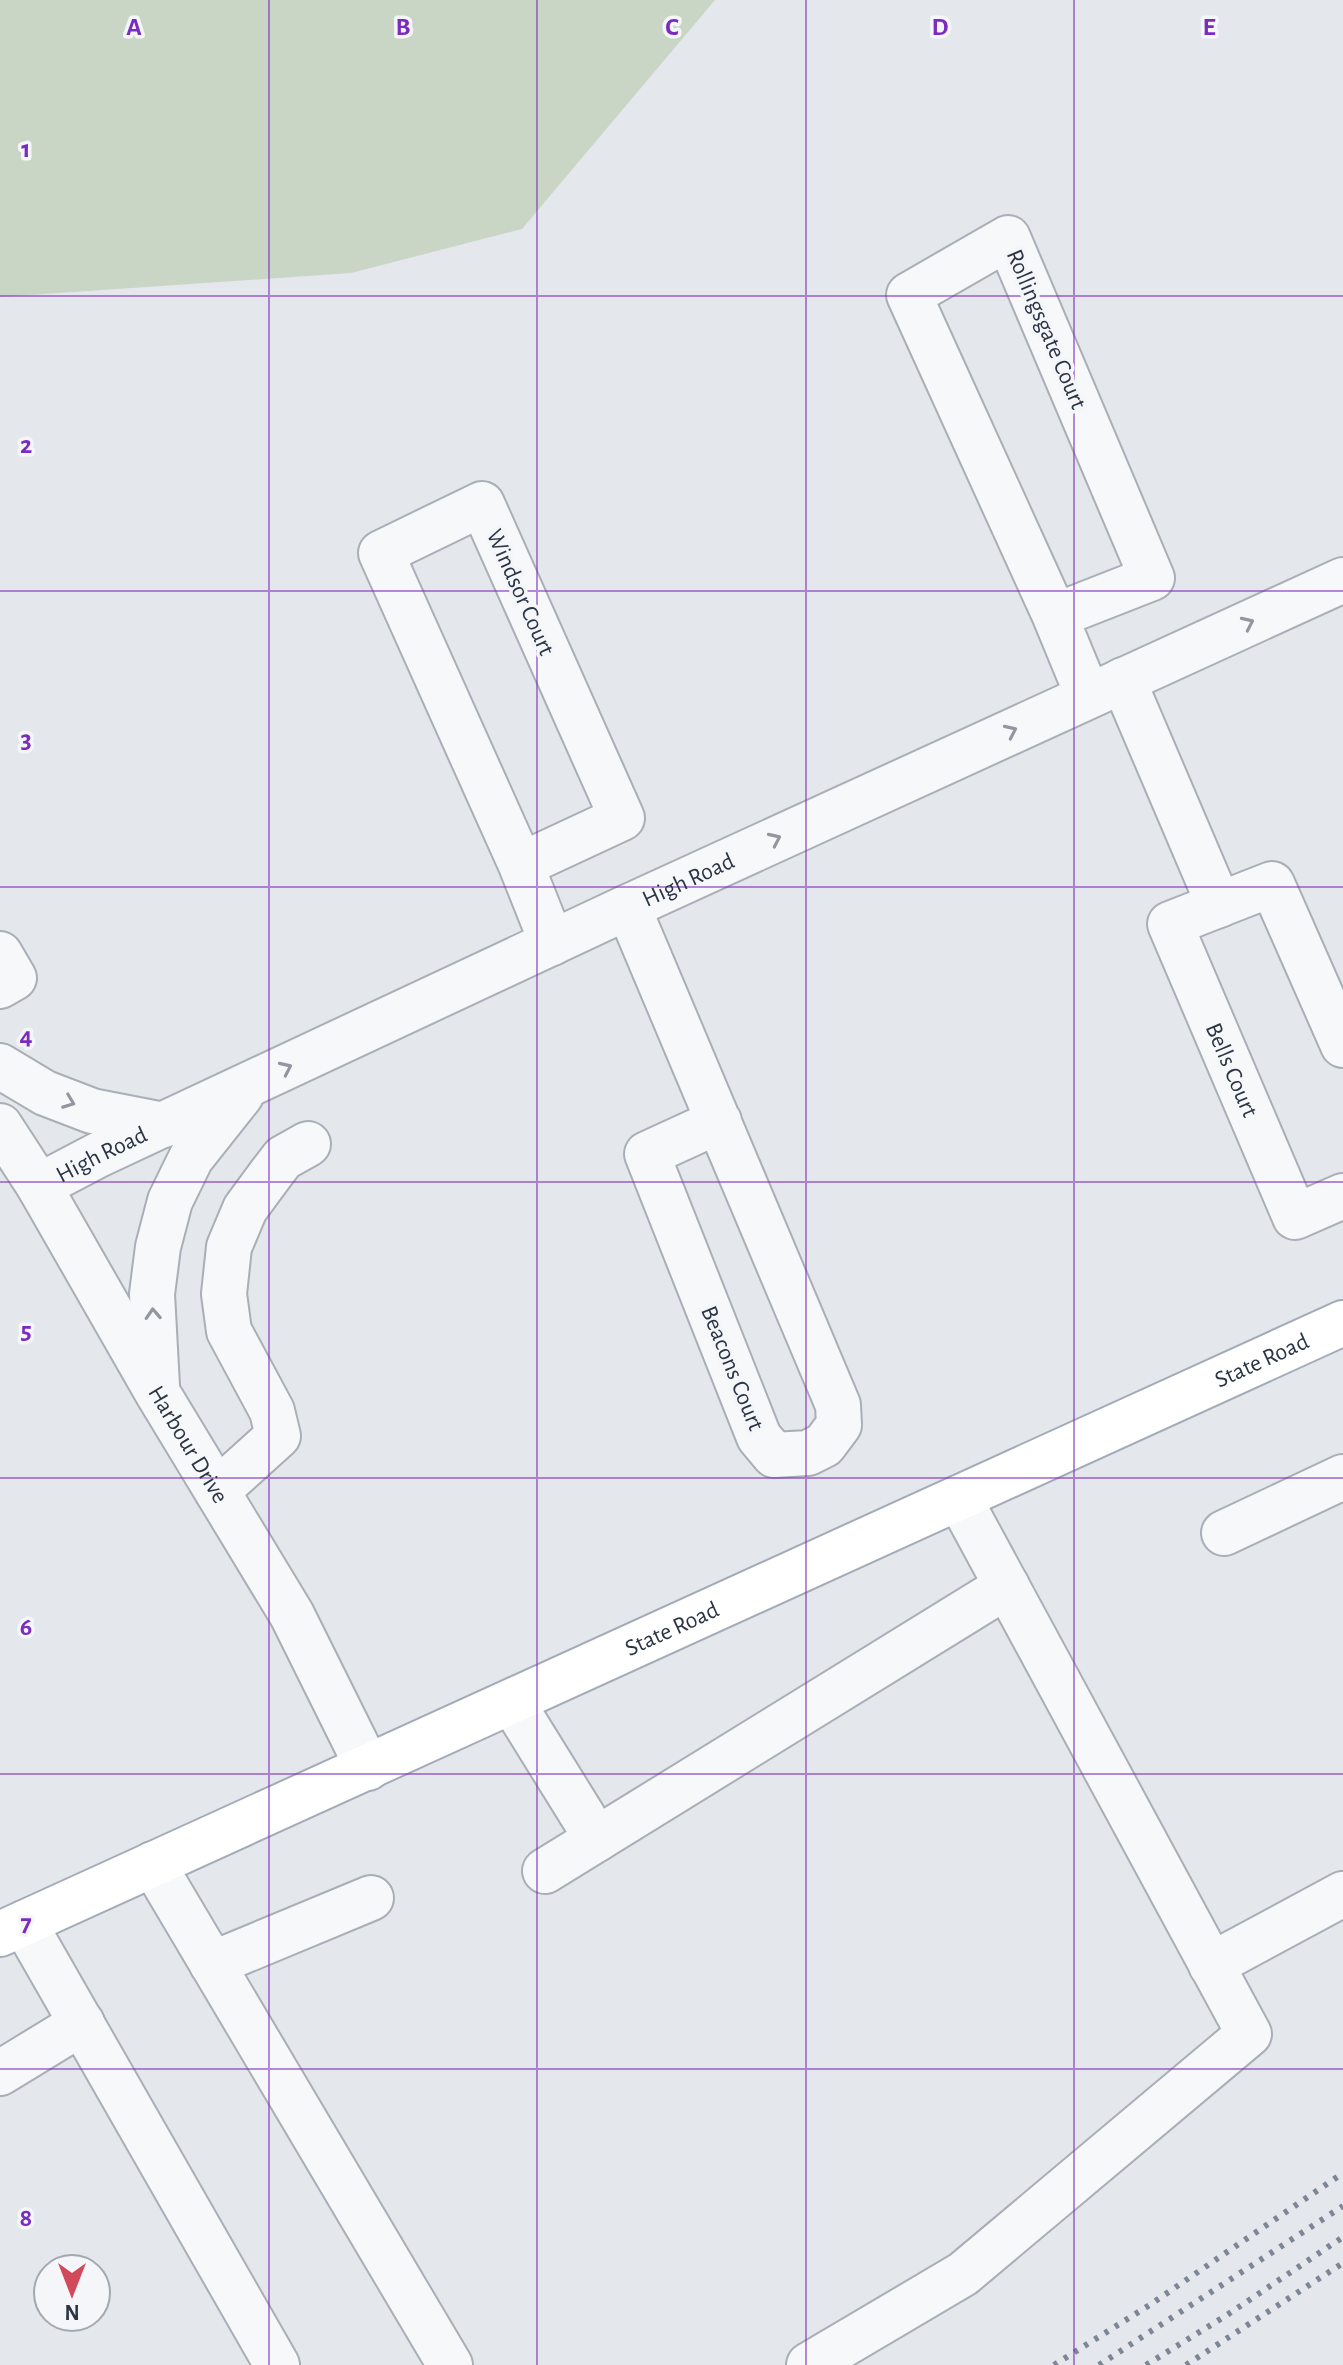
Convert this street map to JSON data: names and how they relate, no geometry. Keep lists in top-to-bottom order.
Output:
{
  "streets": {
    "main road": ["State Road"],
    "street": [
      "Rollingsgate Court",
      "Windsor Court",
      "High Road",
      "Bells Court",
      "Beacons Court",
      "Harbour Drive"
    ]
  },
  "crossings": [
    ["Rollingsgate Court", "High Road"],
    ["Windsor Court", "High Road"],
    ["High Road", "Beacons Court"],
    ["High Road", "Harbour Drive"],
    ["State Road", "Harbour Drive"]
  ],
  "one_way": ["High Road"],
  "north": "bottom",
  "grid": {
    "columns": [
      "A",
      "B",
      "C",
      "D",
      "E"
    ],
    "rows": [
      "1",
      "2",
      "3",
      "4",
      "5",
      "6",
      "7",
      "8"
    ]
  }
}
